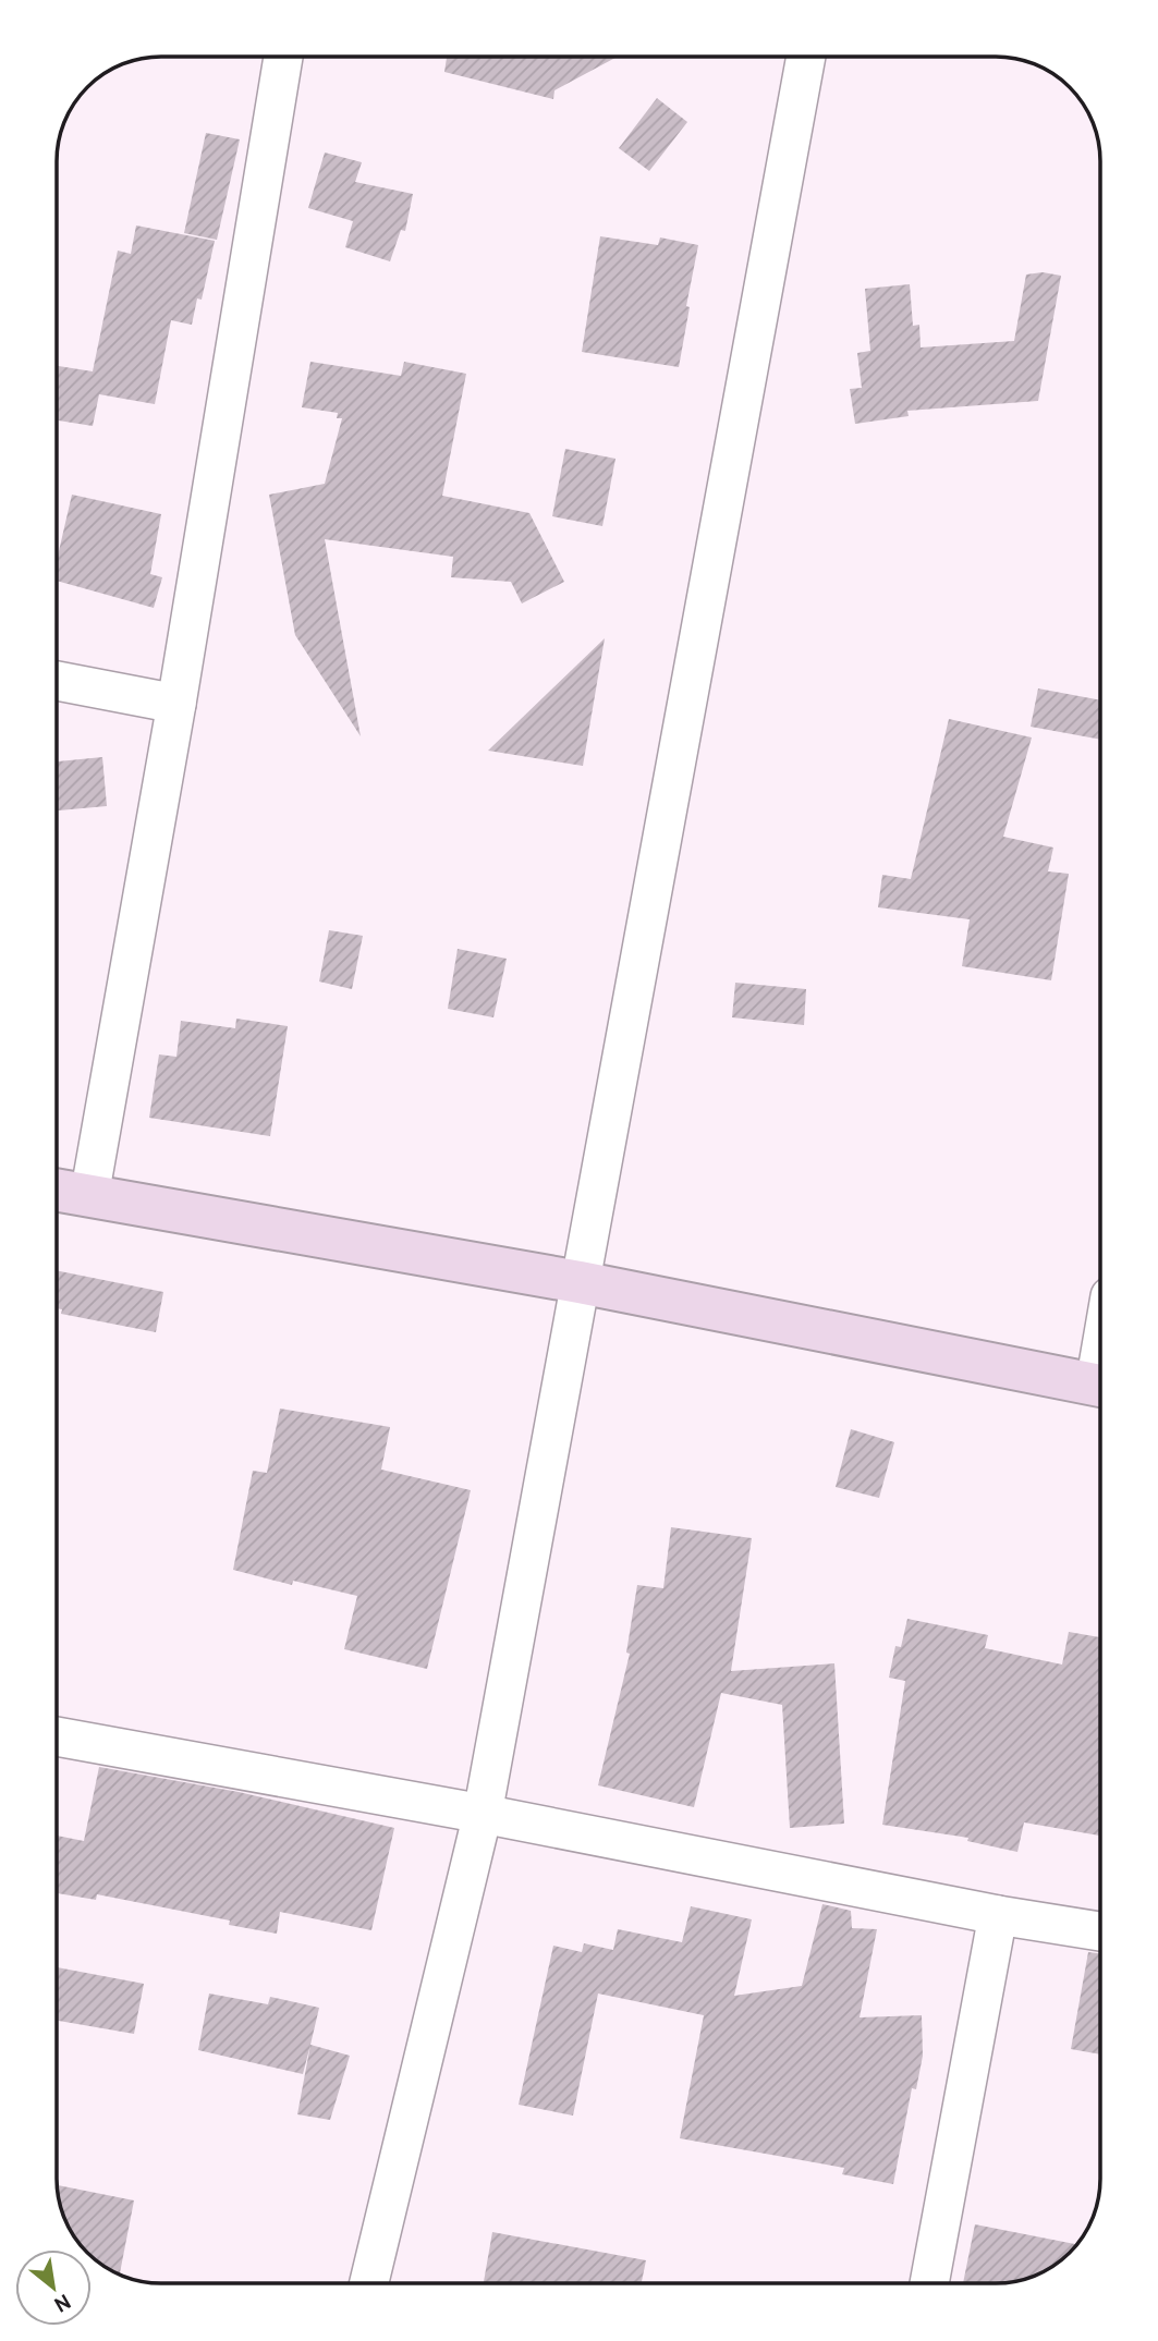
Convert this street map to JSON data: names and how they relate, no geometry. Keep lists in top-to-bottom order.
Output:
{
  "north": "bottom right"
}
